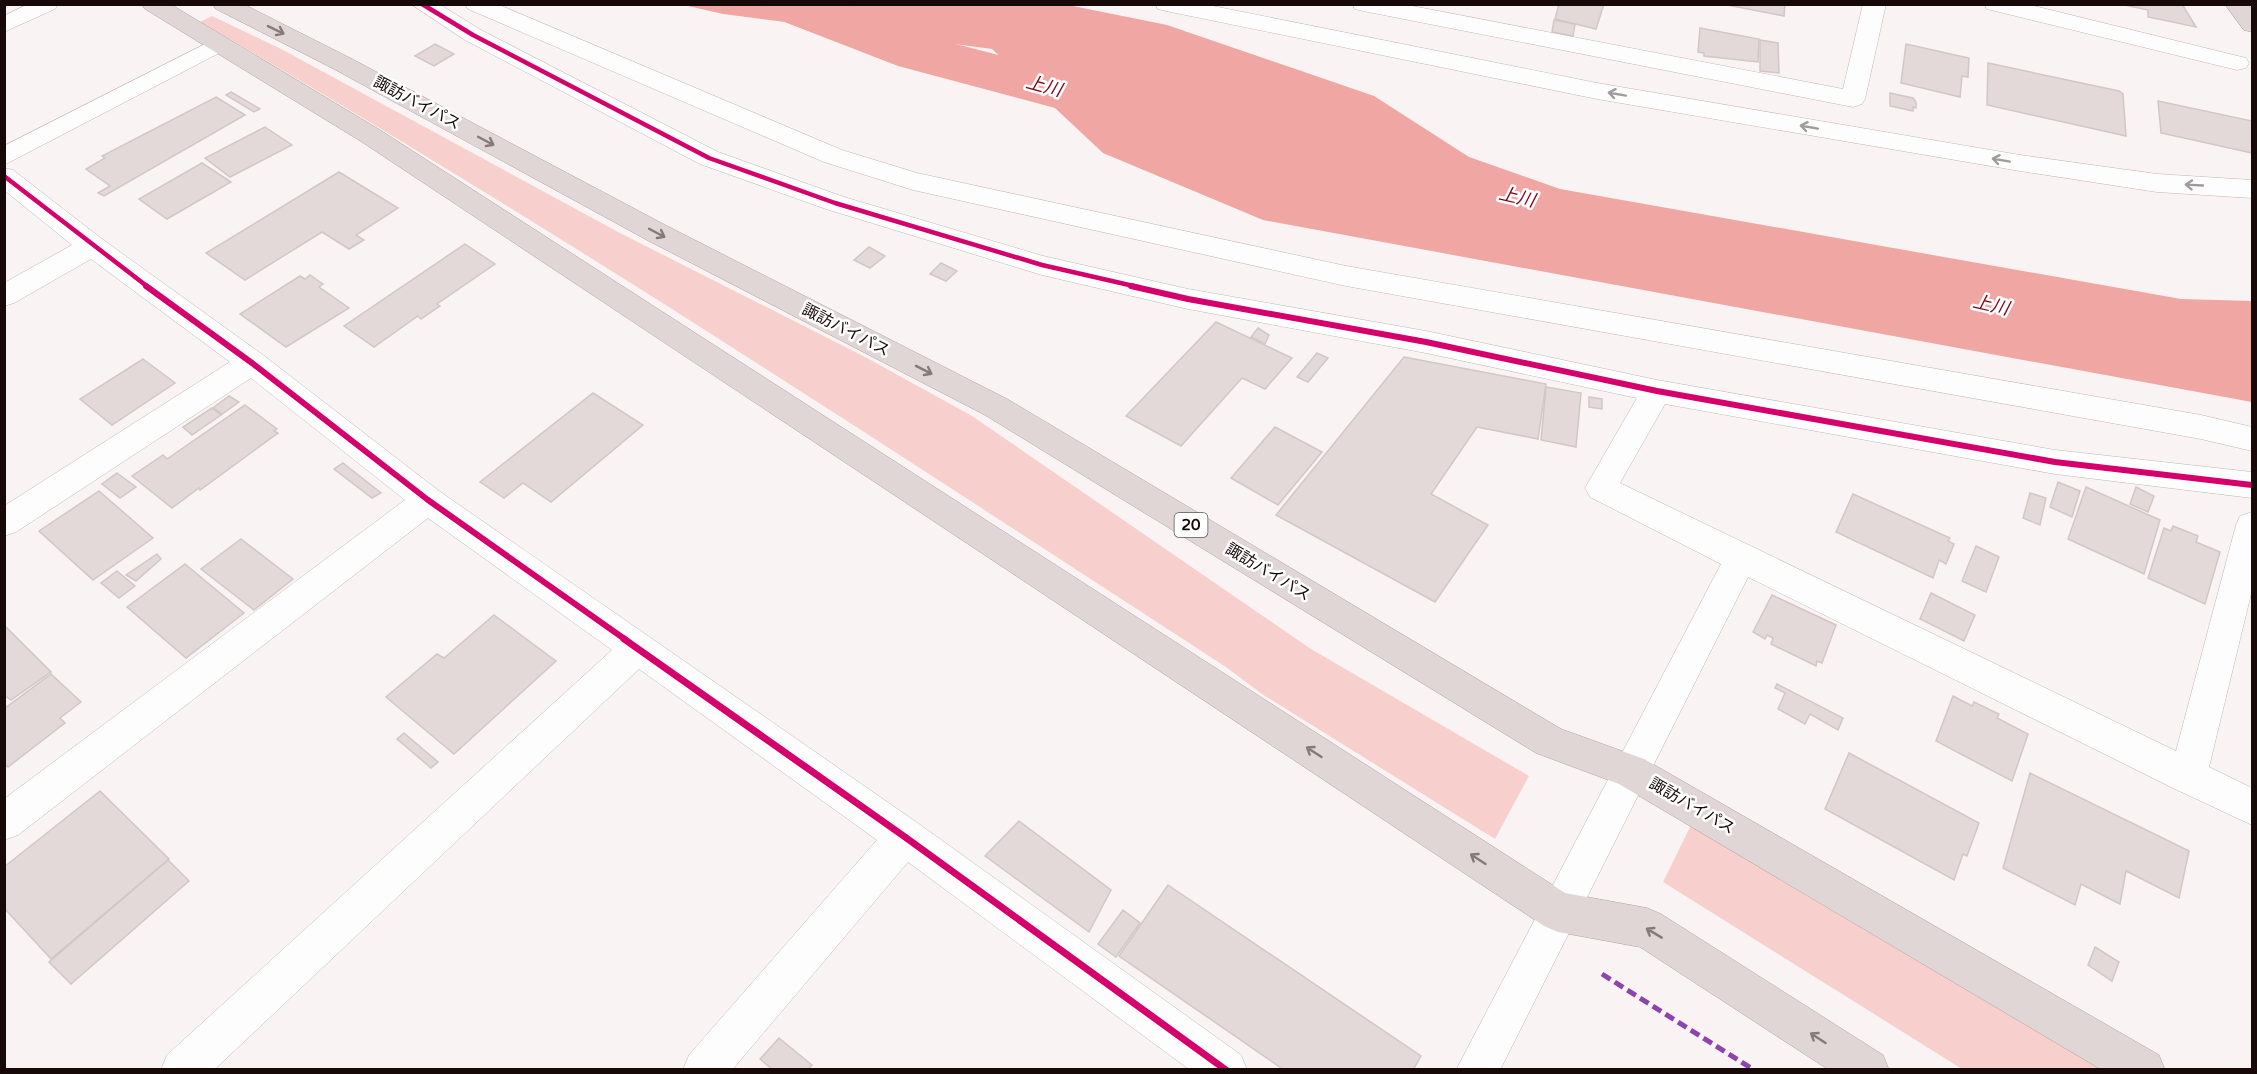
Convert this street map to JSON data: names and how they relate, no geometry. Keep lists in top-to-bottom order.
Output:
{
  "streets": {
    "highway": ["諏訪バイパス", "20"]
  },
  "water": ["上川"]
}
